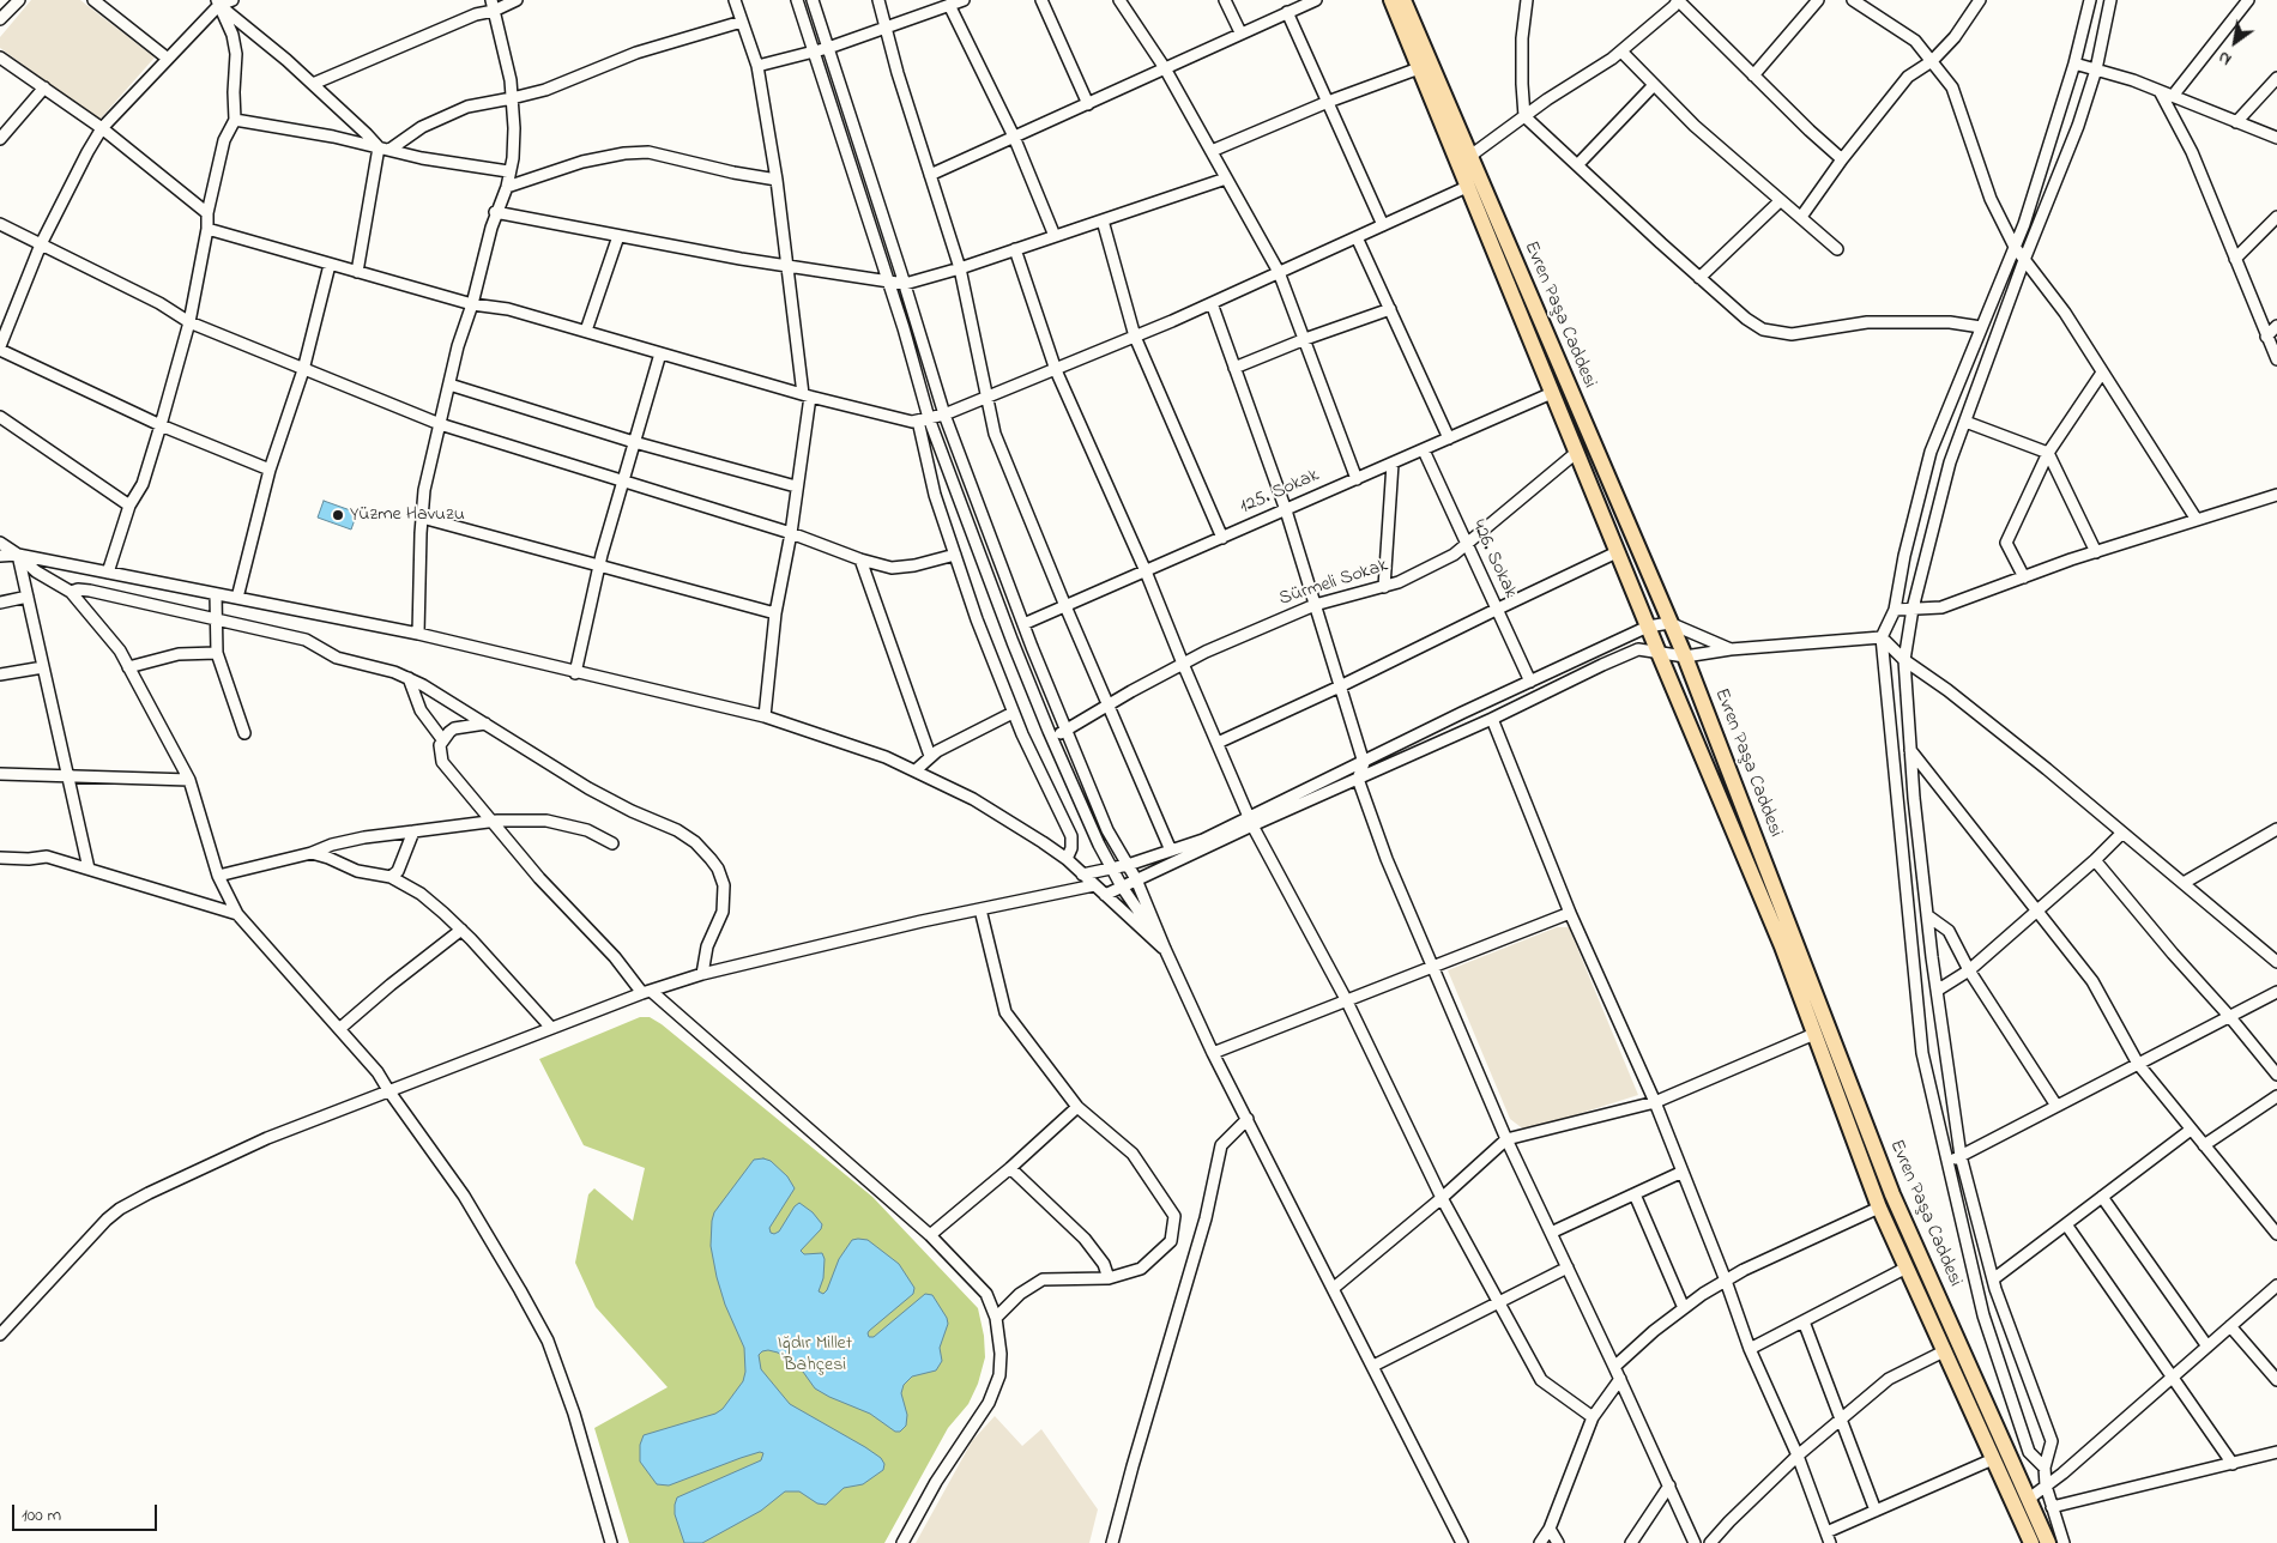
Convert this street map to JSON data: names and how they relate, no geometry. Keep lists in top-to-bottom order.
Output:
{
  "streets": {
    "highway": ["Evren Paşa Caddesi"],
    "street": ["125. Sokak", "426. Sokak", "Sürmeli Sokak"]
  },
  "crossings": [
    ["Evren Paşa Caddesi", "125. Sokak"],
    ["Evren Paşa Caddesi", "Sürmeli Sokak"],
    ["125. Sokak", "426. Sokak"],
    ["426. Sokak", "Sürmeli Sokak"]
  ],
  "parks": ["Iğdır Millet Bahçesi"],
  "places": ["Yüzme Havuzu"],
  "scale_bar": "100 m",
  "north": "bottom left"
}
